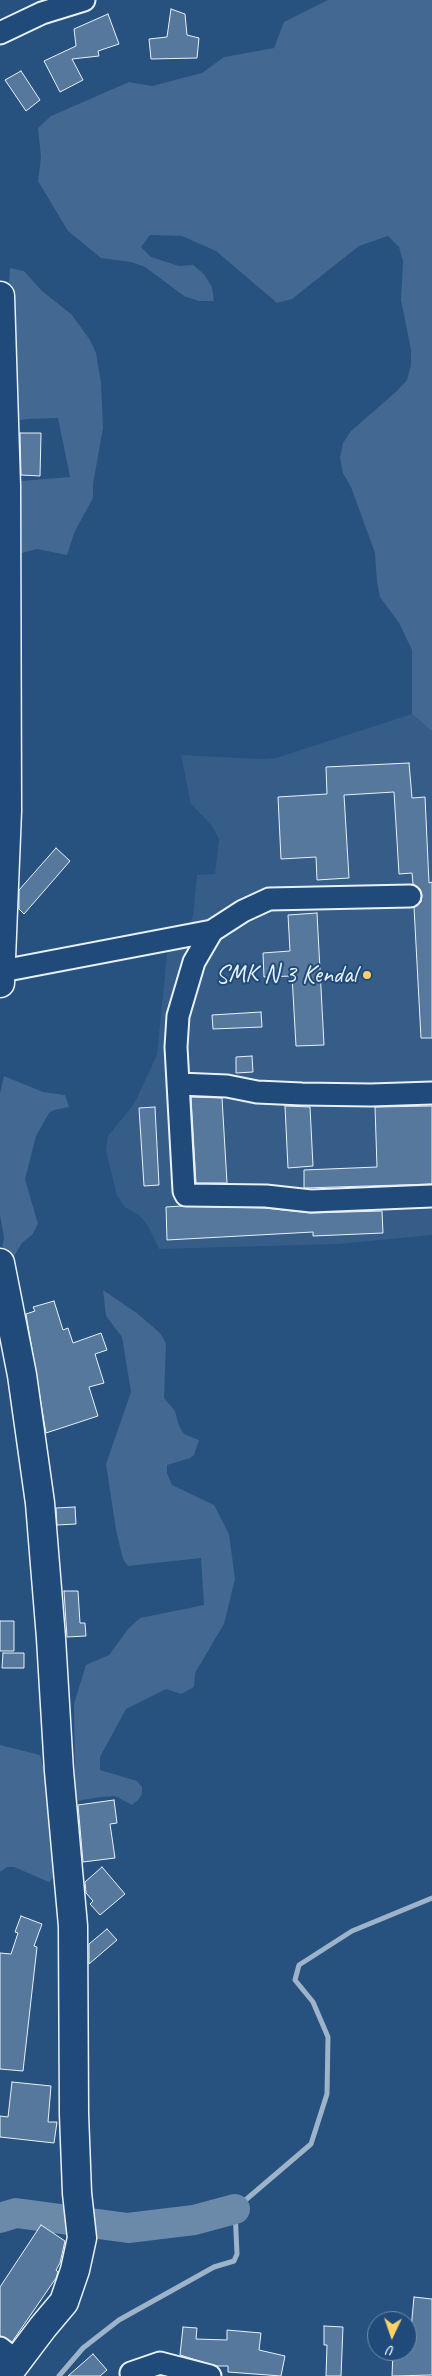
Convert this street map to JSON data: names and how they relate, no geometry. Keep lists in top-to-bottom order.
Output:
{
  "places": ["SMK N 3 Kendal"],
  "north": "bottom"
}
